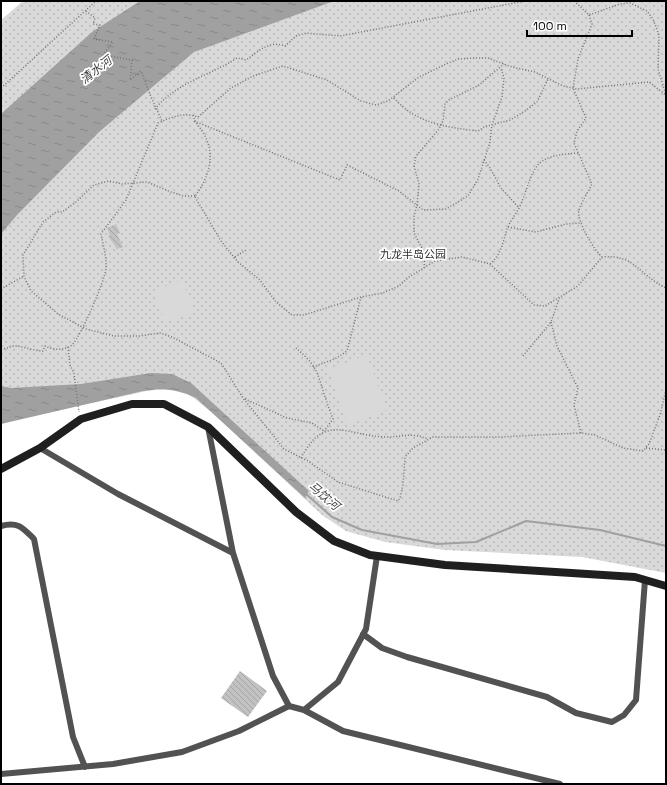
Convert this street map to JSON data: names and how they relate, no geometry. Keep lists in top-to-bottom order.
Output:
{
  "water": ["清水河", "马饮河"],
  "parks": ["九龙半岛公园"],
  "scale_bar": "100 m"
}
